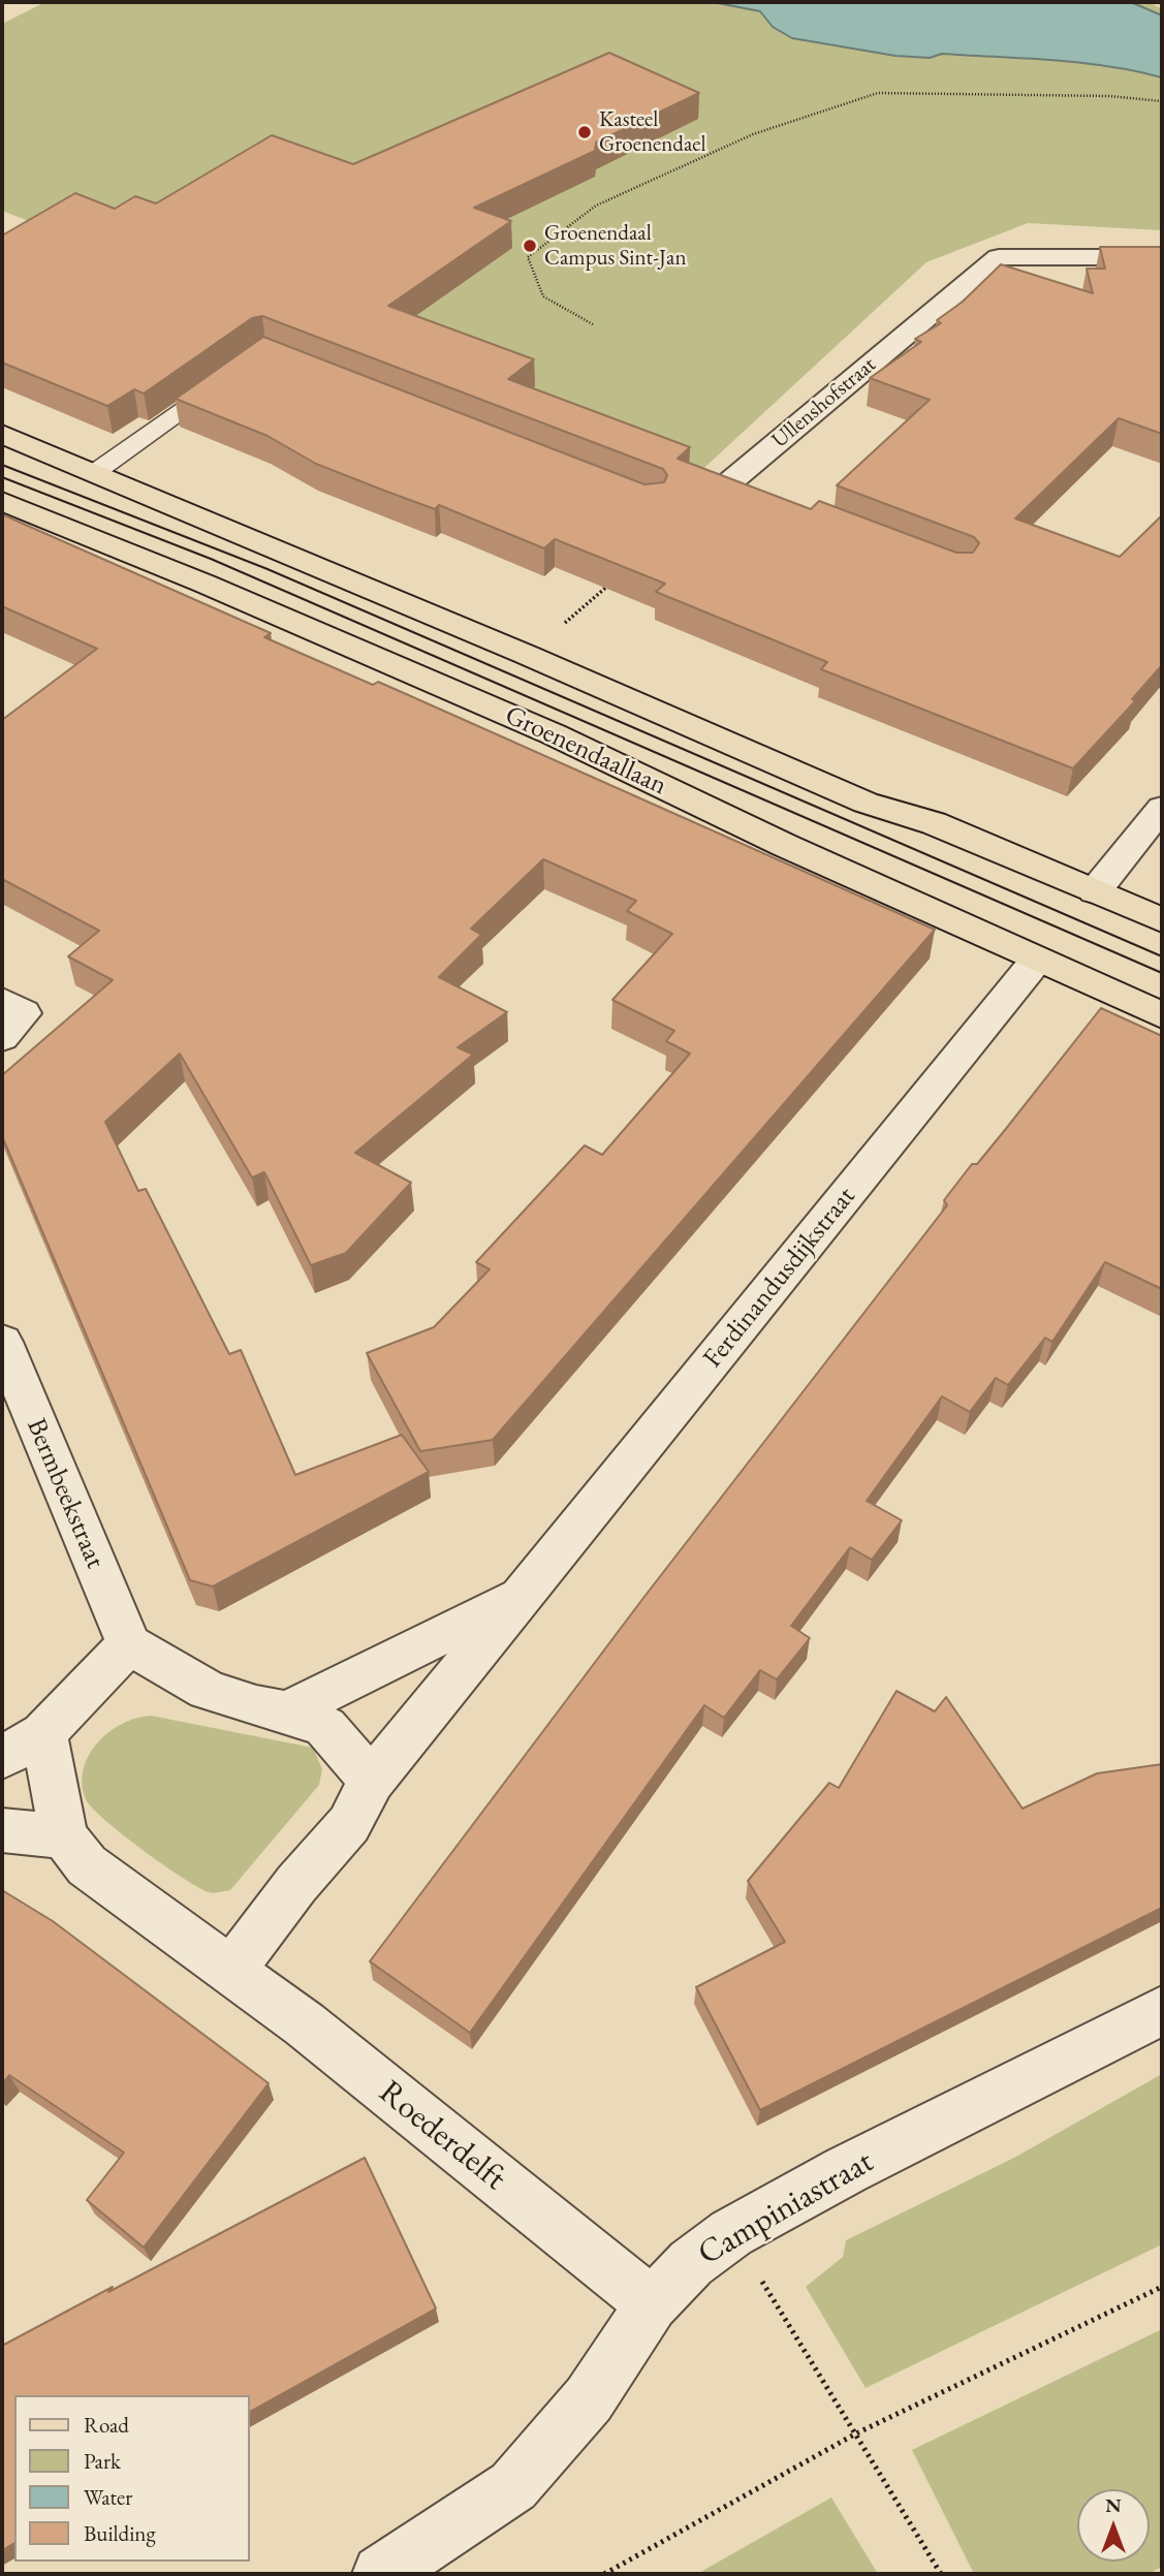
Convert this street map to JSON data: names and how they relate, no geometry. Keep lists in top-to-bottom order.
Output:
{
  "streets": {
    "main road": ["Groenendaallaan"],
    "street": [
      "Ullenshofstraat",
      "Ferdinandusdijkstraat",
      "Bermbeekstraat",
      "Roederdelft",
      "Campiniastraat"
    ]
  },
  "crossings": [
    ["Groenendaallaan", "Ferdinandusdijkstraat"],
    ["Ferdinandusdijkstraat", "Roederdelft"],
    ["Roederdelft", "Campiniastraat"]
  ],
  "places": ["Kasteel Groenendael", "Groenendaal Campus Sint-Jan"],
  "legend": [
    "Road",
    "Park",
    "Water",
    "Building"
  ],
  "north": "top"
}
